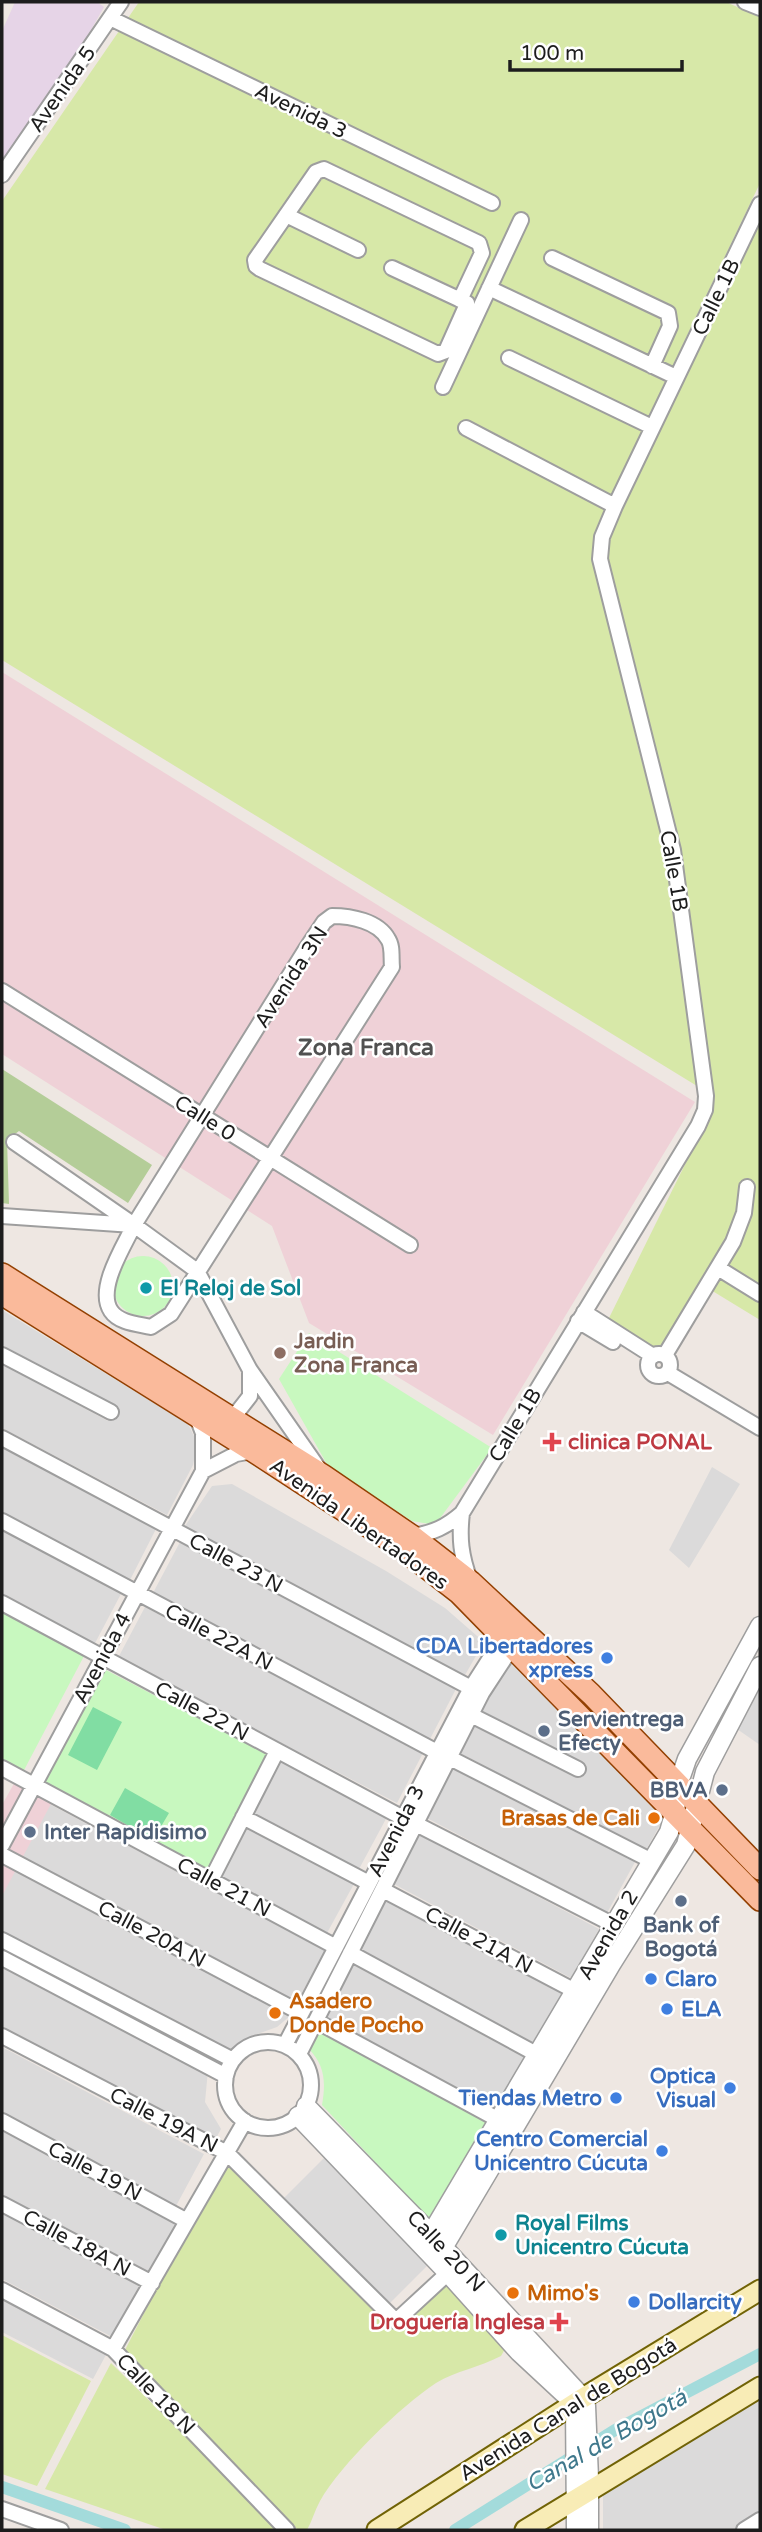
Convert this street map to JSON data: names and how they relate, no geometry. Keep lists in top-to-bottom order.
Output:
{
  "streets": {
    "main road": ["Avenida Libertadores", "Avenida Canal de Bogotá"],
    "street": [
      "Avenida 5",
      "Avenida 3",
      "Calle 1B",
      "Avenida 3N",
      "Calle 0",
      "Calle 23 N",
      "Calle 22A N",
      "Avenida 4",
      "Calle 22 N",
      "Calle 21 N",
      "Calle 20A N",
      "Avenida 2",
      "Calle 21A N",
      "Calle 19A N",
      "Calle 19 N",
      "Calle 18A N",
      "Calle 20 N",
      "Calle 18 N"
    ]
  },
  "crossings": [
    ["Avenida 5", "Avenida 3"],
    ["Avenida 3", "Avenida Libertadores"],
    ["Avenida 3", "Calle 23 N"],
    ["Avenida 3", "Calle 22A N"],
    ["Avenida 3", "Calle 22 N"],
    ["Avenida 3", "Calle 21 N"],
    ["Avenida 3", "Calle 20A N"],
    ["Avenida 3", "Calle 21A N"],
    ["Avenida 3", "Calle 20 N"],
    ["Calle 1B", "Avenida Libertadores"],
    ["Avenida 3N", "Calle 0"],
    ["Avenida Libertadores", "Avenida 4"],
    ["Avenida Libertadores", "Avenida 2"],
    ["Calle 23 N", "Avenida 4"],
    ["Calle 22A N", "Avenida 4"],
    ["Calle 22A N", "Avenida 2"],
    ["Avenida 4", "Calle 22 N"],
    ["Avenida 4", "Calle 21 N"],
    ["Calle 22 N", "Avenida 2"],
    ["Avenida 2", "Calle 21A N"],
    ["Avenida 2", "Calle 20 N"],
    ["Calle 19A N", "Calle 20 N"],
    ["Calle 20 N", "Avenida Canal de Bogotá"]
  ],
  "districts": ["Zona Franca"],
  "water": ["Canal de Bogotá"],
  "places": {
    "other": [
      "El Reloj de Sol",
      "Jardin Zona Franca",
      "CDA Libertadores xpress",
      "Servientrega Efecty",
      "BBVA",
      "Brasas de Cali",
      "Inter Rapídisimo",
      "Bank of Bogotá",
      "Claro",
      "ELA",
      "Asadero Donde Pocho",
      "Optica Visual",
      "Tiendas Metro",
      "Centro Comercial Unicentro Cúcuta",
      "Royal Films Unicentro Cúcuta",
      "Mimo's",
      "Dollarcity"
    ],
    "health": ["clinica PONAL", "Droguería Inglesa"]
  },
  "scale_bar": "100 m"
}
